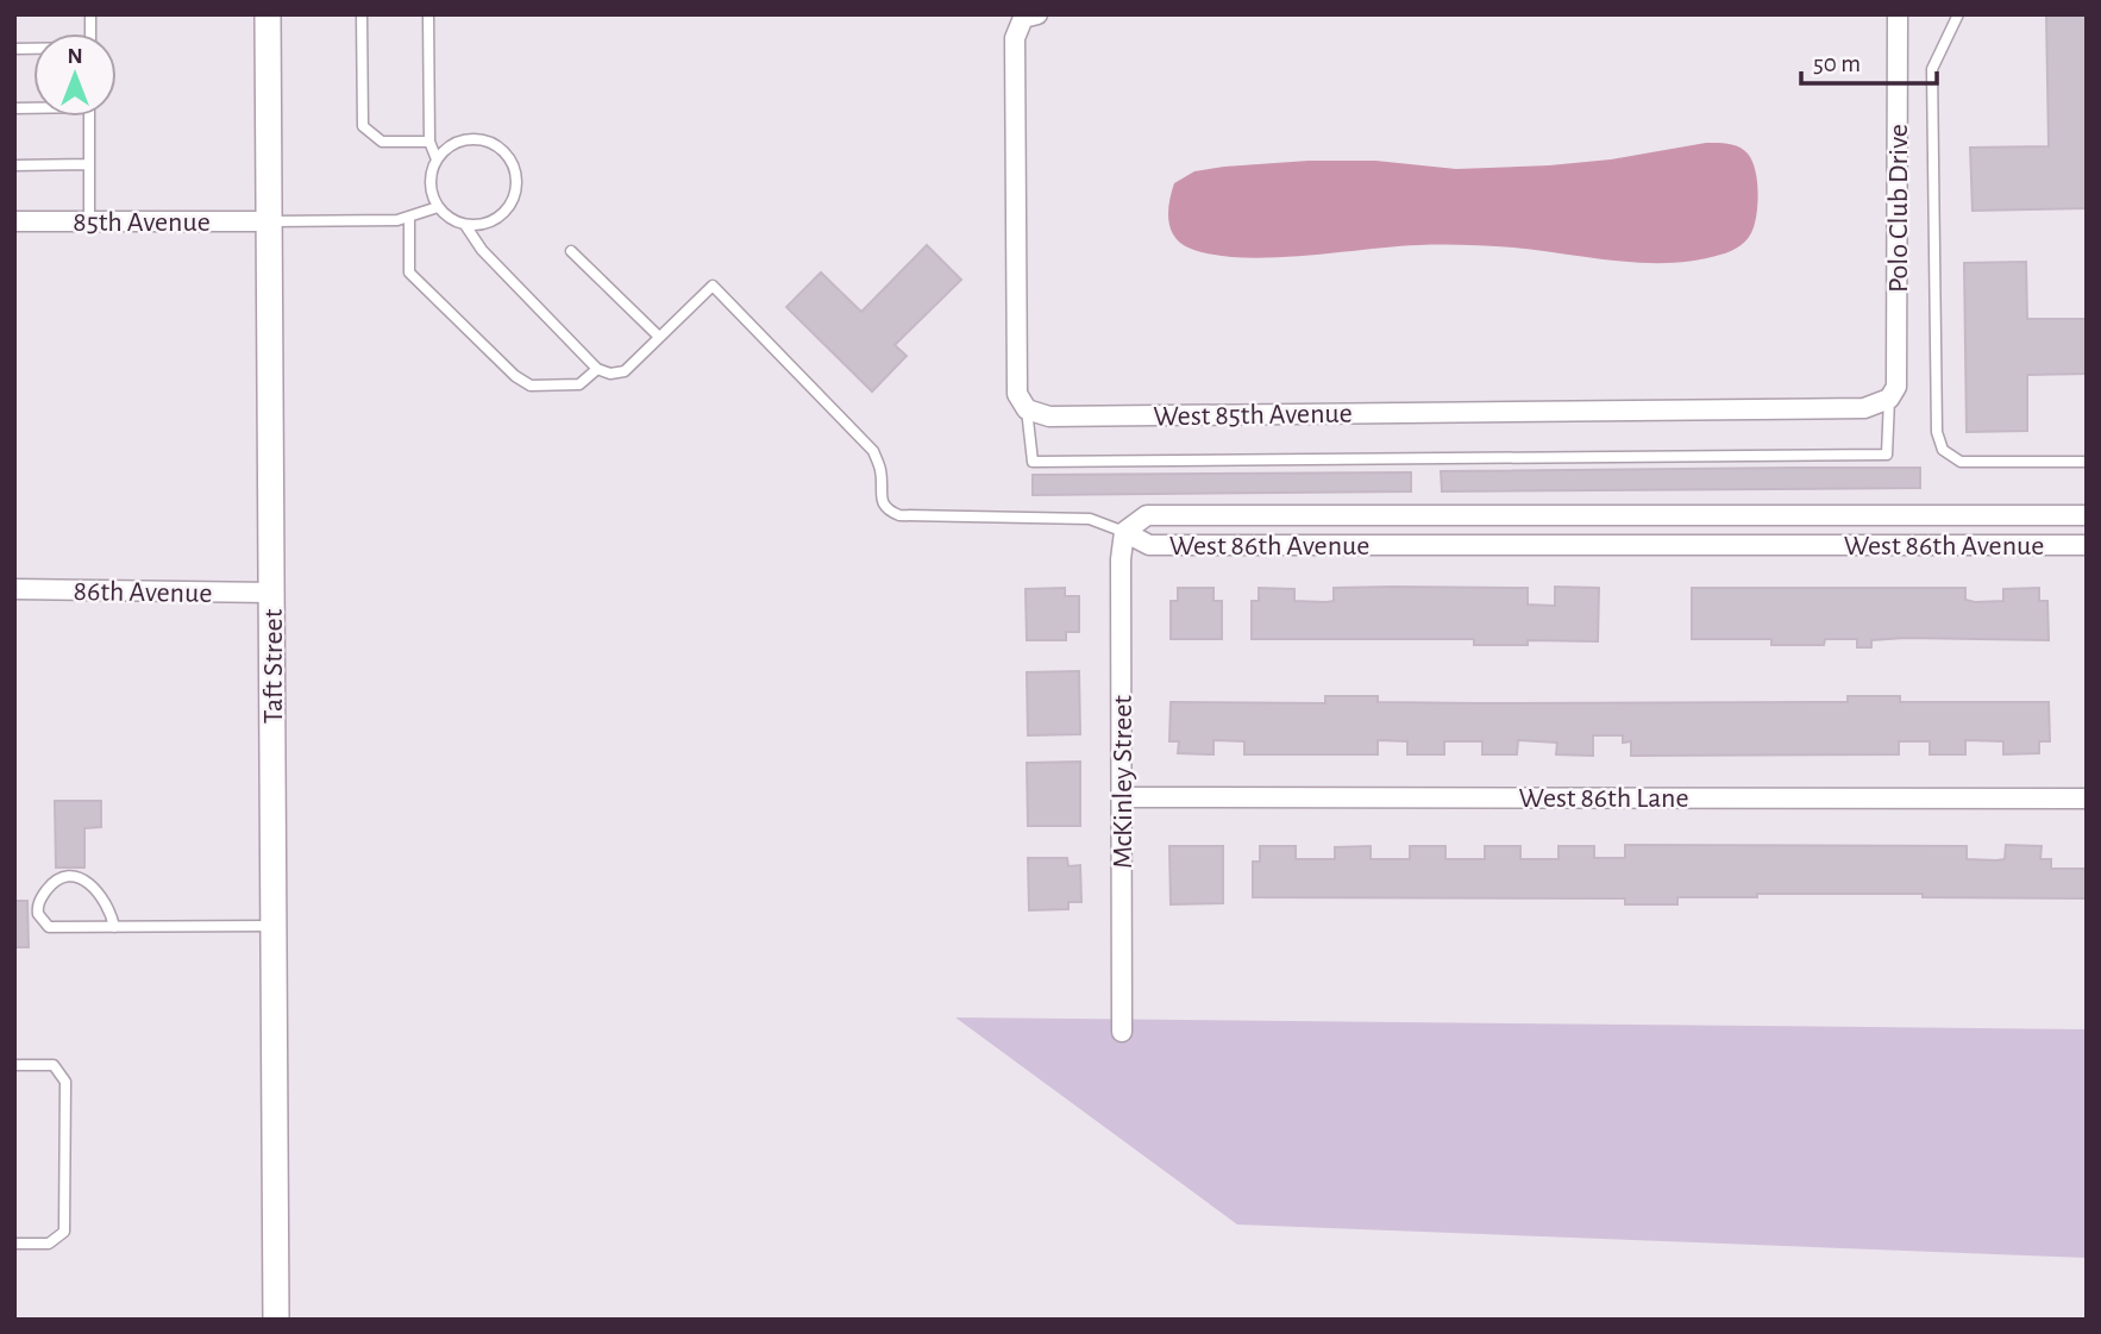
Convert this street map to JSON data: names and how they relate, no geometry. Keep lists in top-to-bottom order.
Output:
{
  "streets": {
    "main road": ["Taft Street"],
    "street": [
      "Polo Club Drive",
      "85th Avenue",
      "West 85th Avenue",
      "West 86th Avenue",
      "86th Avenue",
      "McKinley Street",
      "West 86th Lane"
    ]
  },
  "crossings": [
    ["Polo Club Drive", "West 85th Avenue"],
    ["85th Avenue", "Taft Street"],
    ["West 86th Avenue", "McKinley Street"],
    ["86th Avenue", "Taft Street"],
    ["McKinley Street", "West 86th Lane"]
  ],
  "scale_bar": "50 m",
  "north": "top"
}
